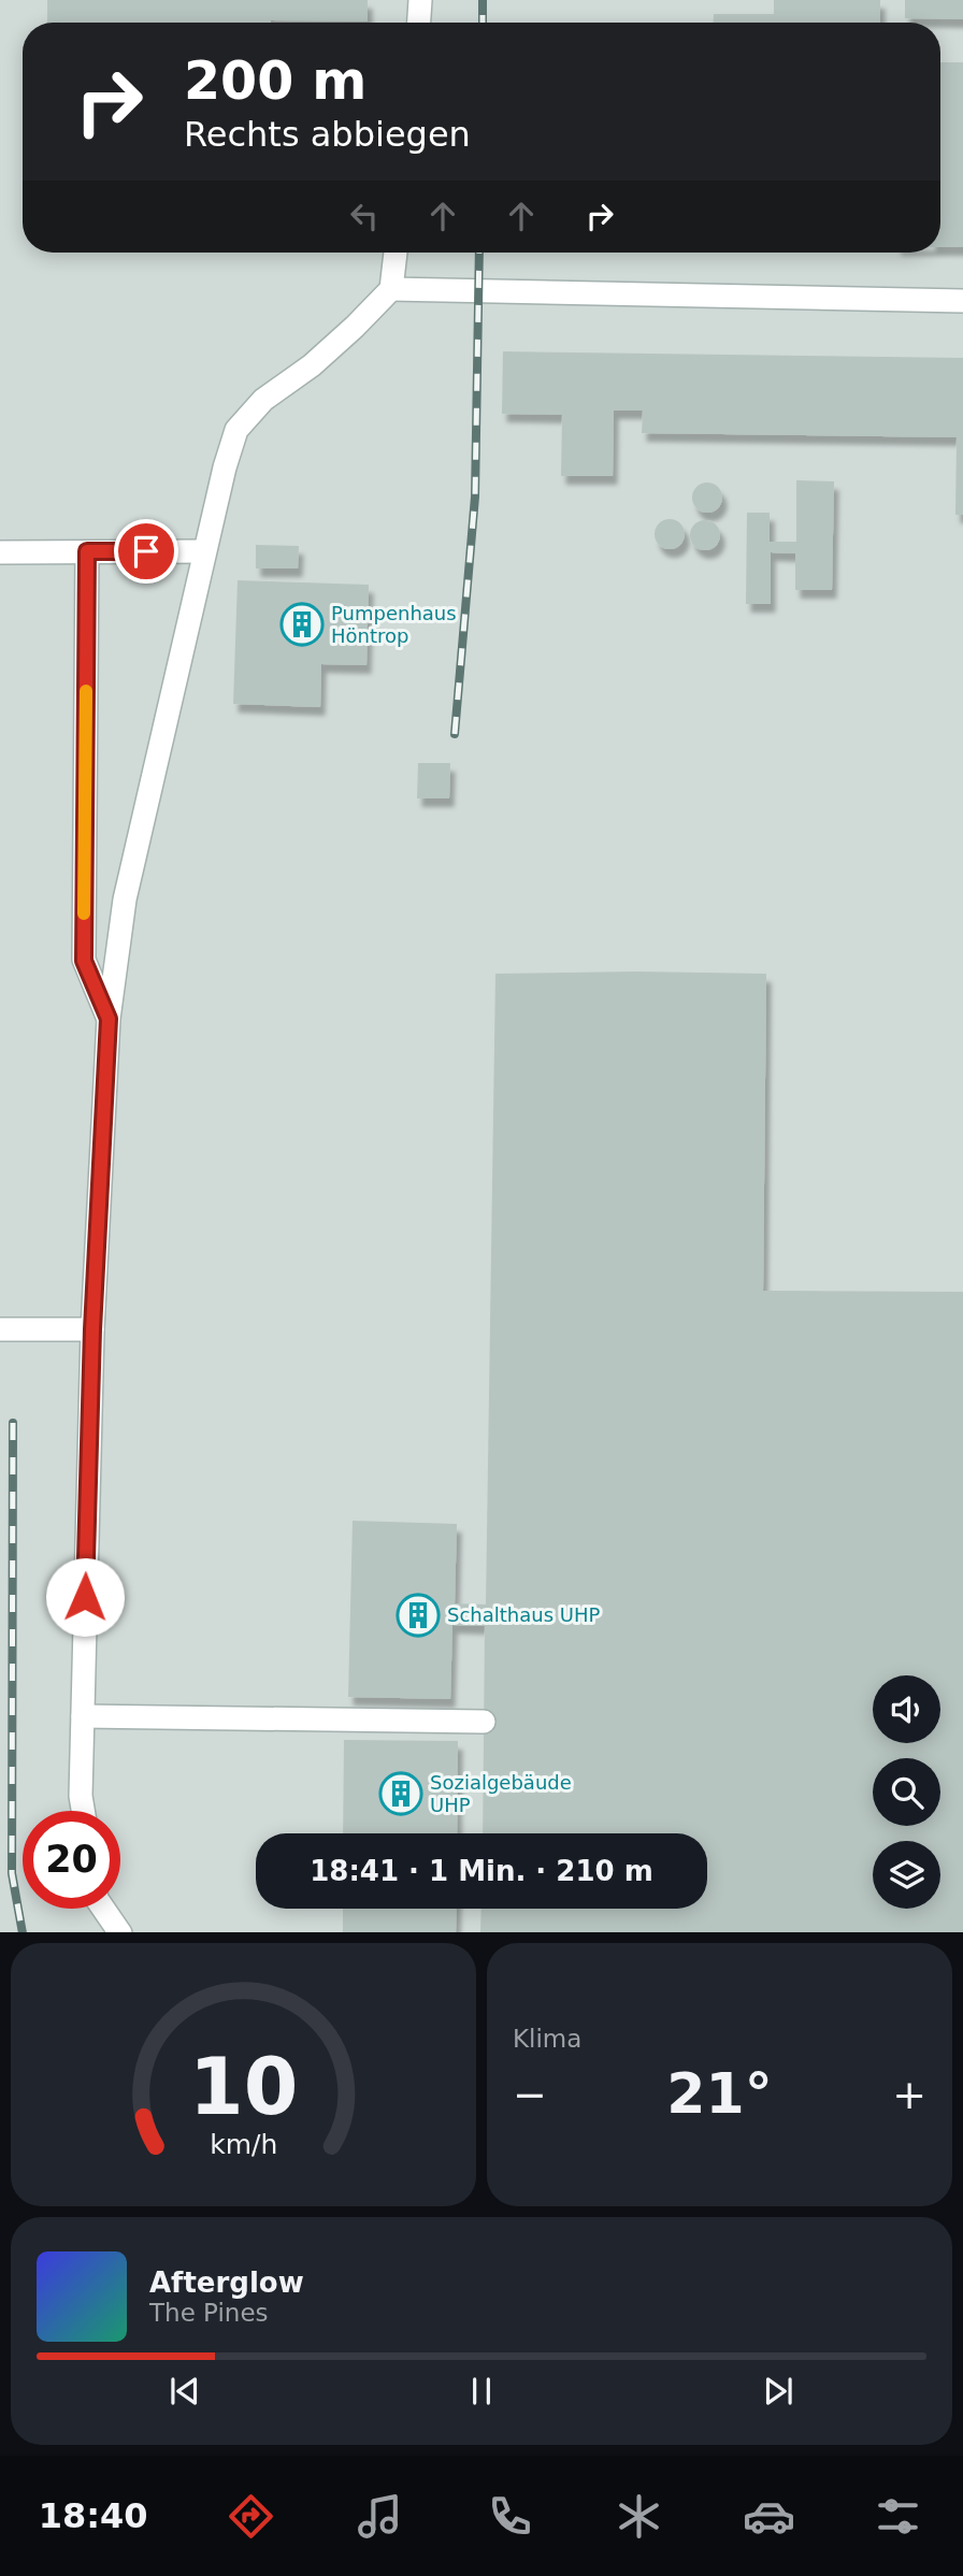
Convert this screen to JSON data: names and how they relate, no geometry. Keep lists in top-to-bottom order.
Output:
{
  "places": {
    "building": ["Pumpenhaus Höntrop", "Schalthaus UHP", "Sozialgebäude UHP"]
  },
  "page": {
    "turn": ["200 m", "Rechts abbiegen"],
    "limit": "20",
    "trip": "18:41 · 1 Min. · 210 m",
    "tile": "Klima",
    "heat": ["−", "21°", "+"],
    "song": ["Afterglow", "The Pines"],
    "tabs": "18:40",
    "gauge": ["10", "km/h"]
  }
}
